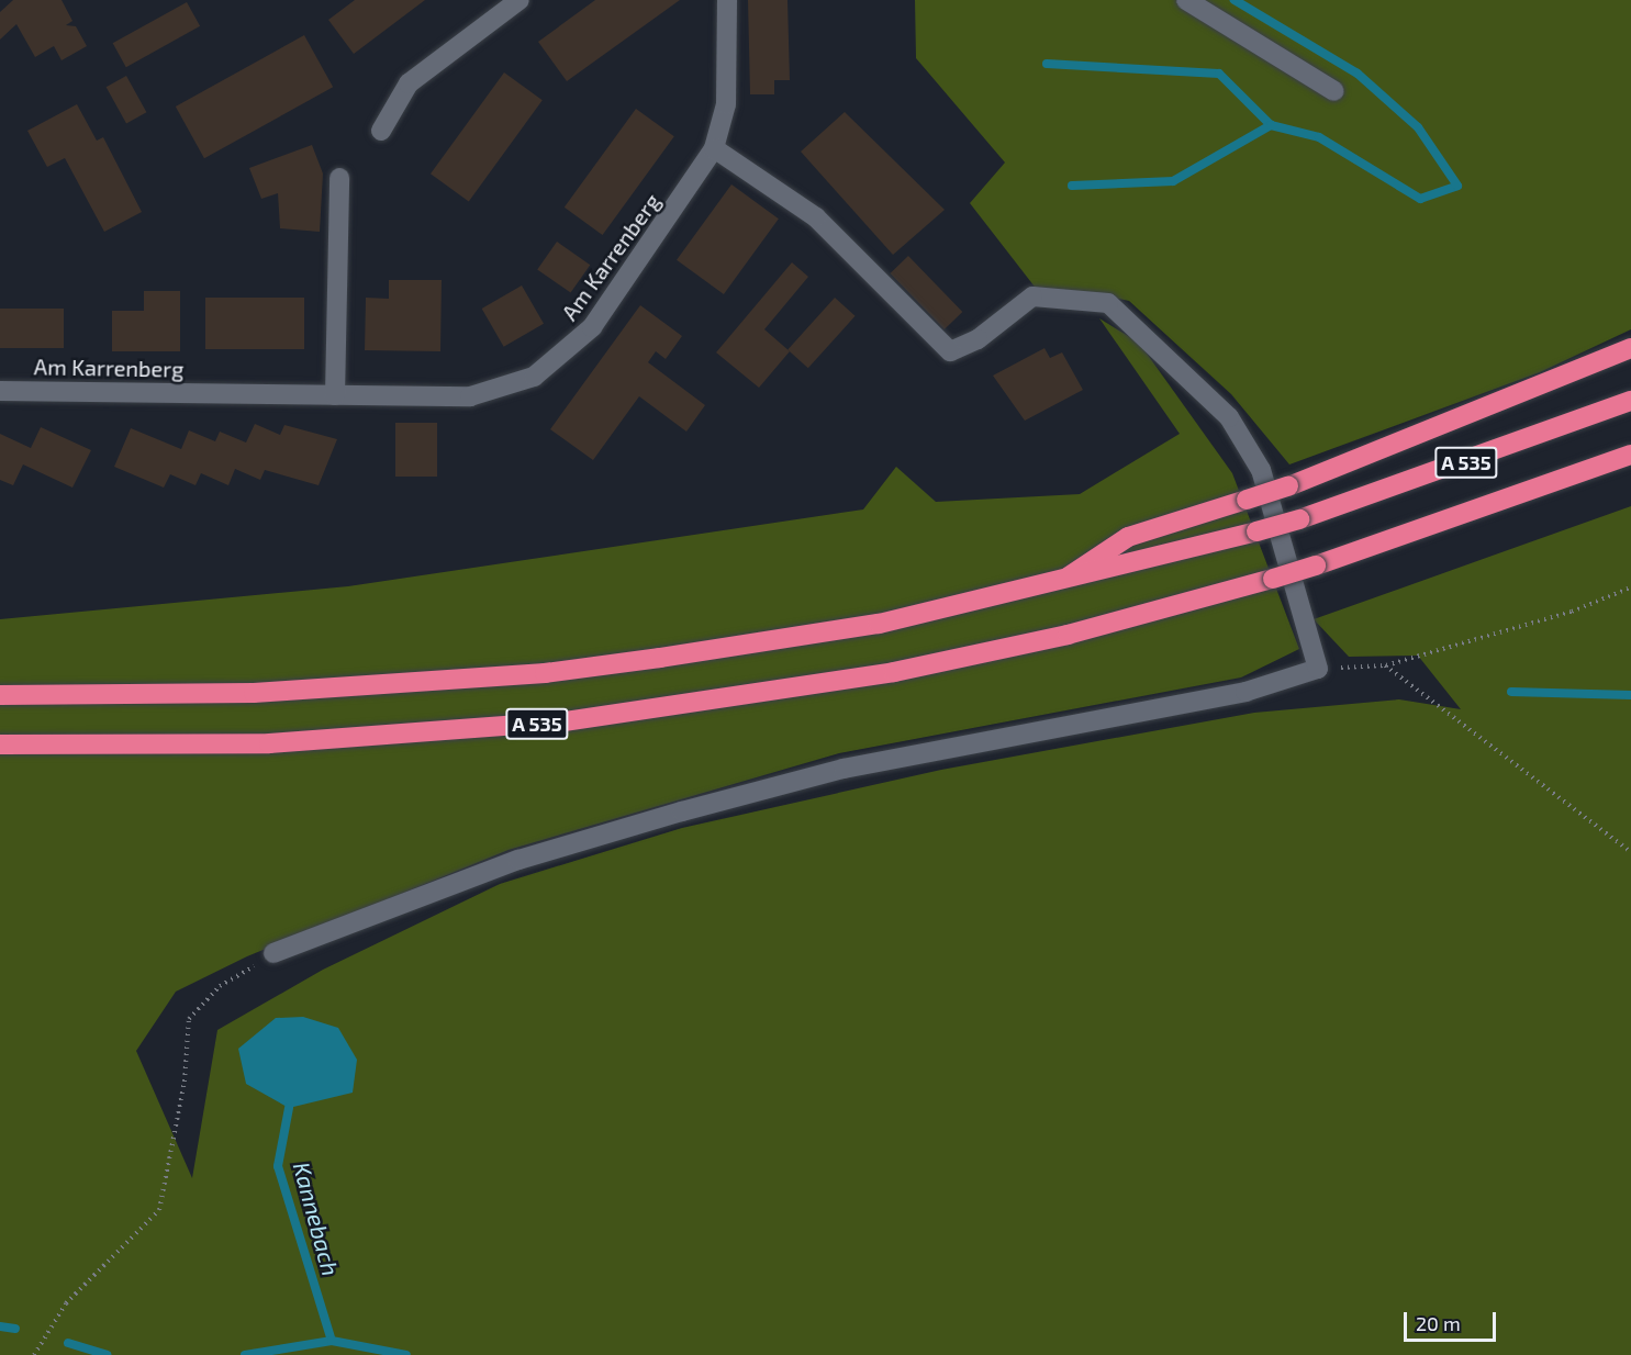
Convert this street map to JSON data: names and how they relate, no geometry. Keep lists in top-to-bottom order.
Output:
{
  "streets": {
    "highway": ["A 535"],
    "street": ["Am Karrenberg"]
  },
  "water": ["Kannebach"],
  "scale_bar": "20 m"
}
